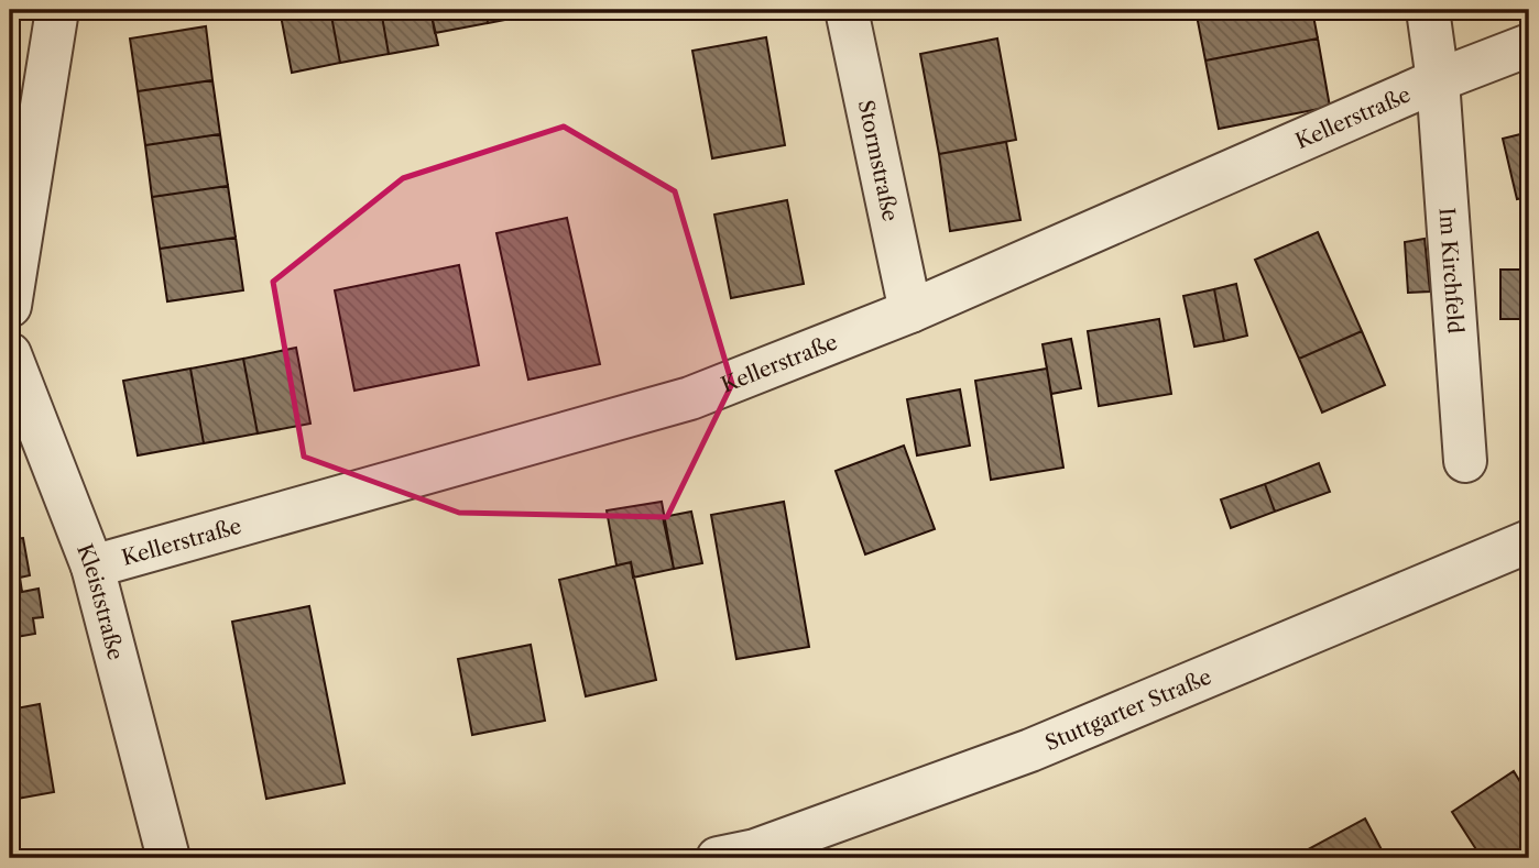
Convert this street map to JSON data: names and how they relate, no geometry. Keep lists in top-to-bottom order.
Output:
{
  "streets": {
    "street": [
      "Kellerstraße",
      "Stormstraße",
      "Im Kirchfeld",
      "Kleiststraße",
      "Stuttgarter Straße"
    ]
  },
  "crossings": [
    ["Kellerstraße", "Stormstraße"],
    ["Kellerstraße", "Im Kirchfeld"],
    ["Kellerstraße", "Kleiststraße"]
  ]
}
